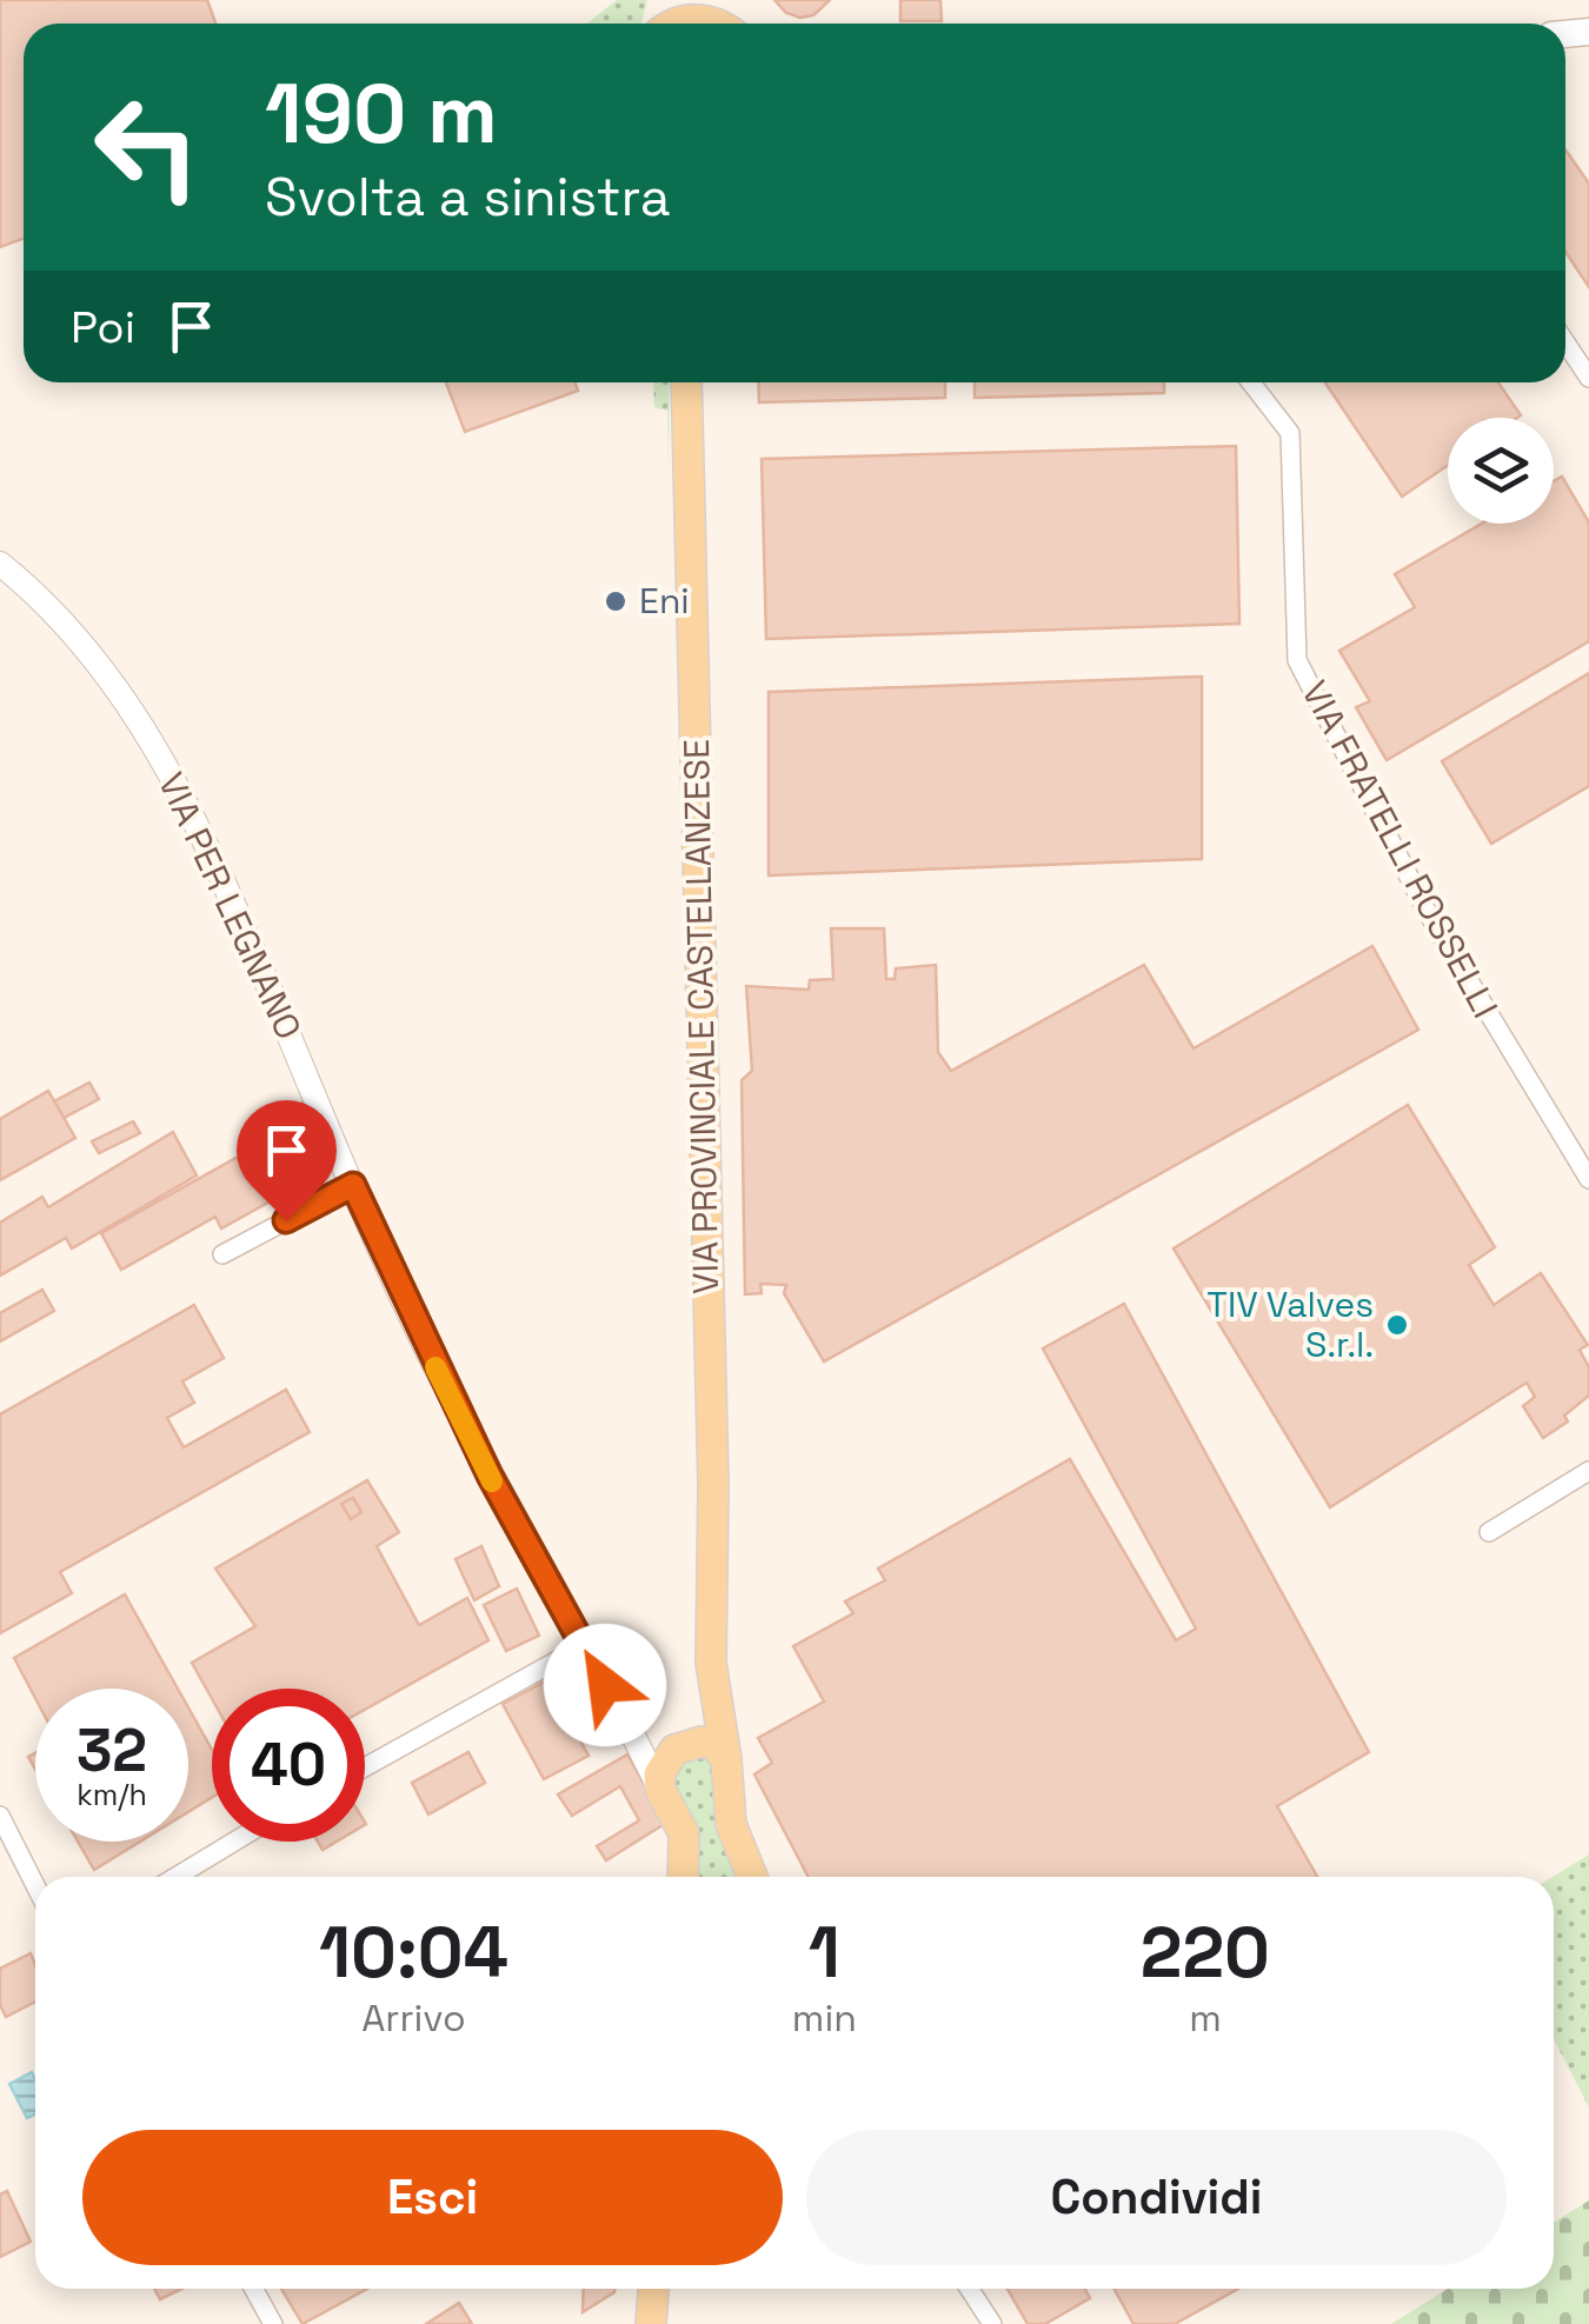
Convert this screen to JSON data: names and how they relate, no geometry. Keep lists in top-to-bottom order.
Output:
{
  "streets": {
    "main road": ["VIA PROVINCIALE CASTELLANZESE"],
    "street": ["VIA FRATELLI ROSSELLI", "VIA PER LEGNANO"]
  },
  "crossings": [
    ["VIA PER LEGNANO", "VIA PROVINCIALE CASTELLANZESE"]
  ],
  "places": ["Eni", "TIV Valves S.r.l."],
  "page": {
    "turn": ["190 m", "Svolta a sinistra"],
    "then": "Poi",
    "speed": "32 km/h",
    "limit": "40",
    "eta": [
      "10:04",
      "Arrivo",
      "1",
      "min",
      "220",
      "m"
    ],
    "buttons": ["Esci", "Condividi"]
  }
}
